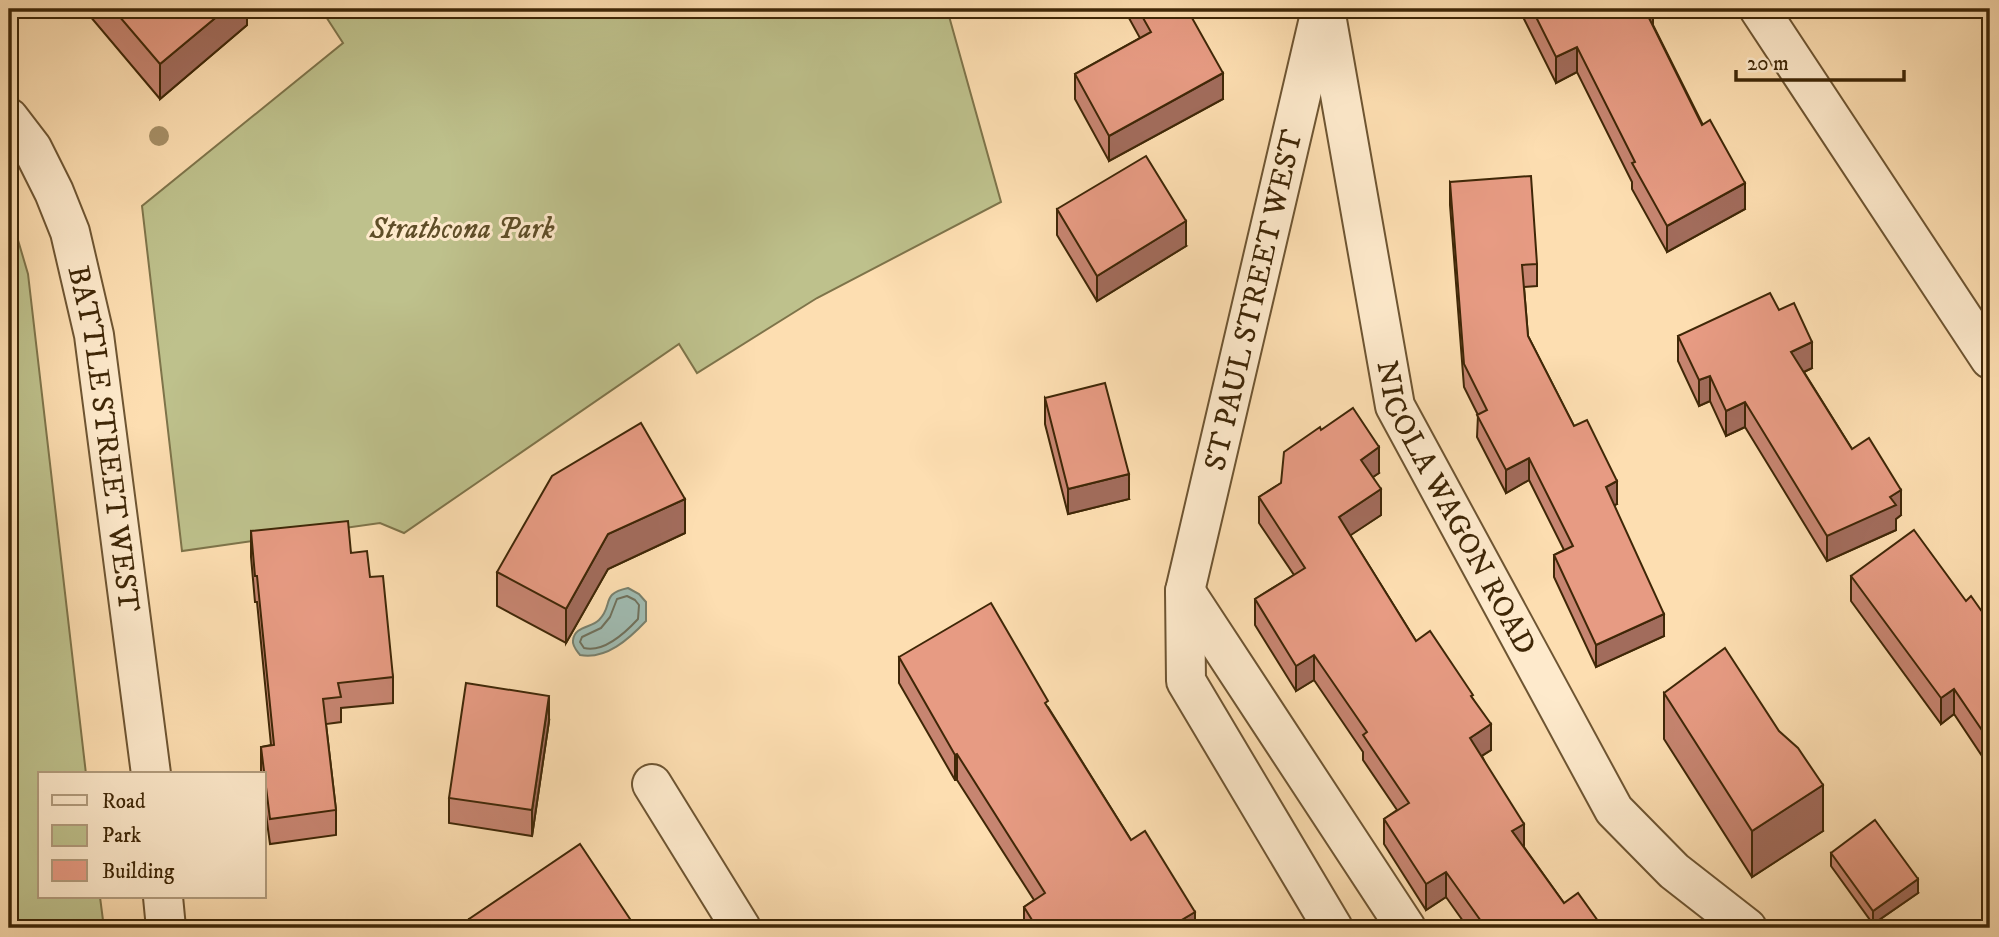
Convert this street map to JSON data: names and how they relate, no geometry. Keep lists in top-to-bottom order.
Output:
{
  "streets": {
    "street": ["ST PAUL STREET WEST", "BATTLE STREET WEST", "NICOLA WAGON ROAD"]
  },
  "crossings": [
    ["ST PAUL STREET WEST", "NICOLA WAGON ROAD"]
  ],
  "parks": ["Strathcona Park"],
  "legend": ["Road", "Park", "Building"],
  "scale_bar": "20 m"
}
